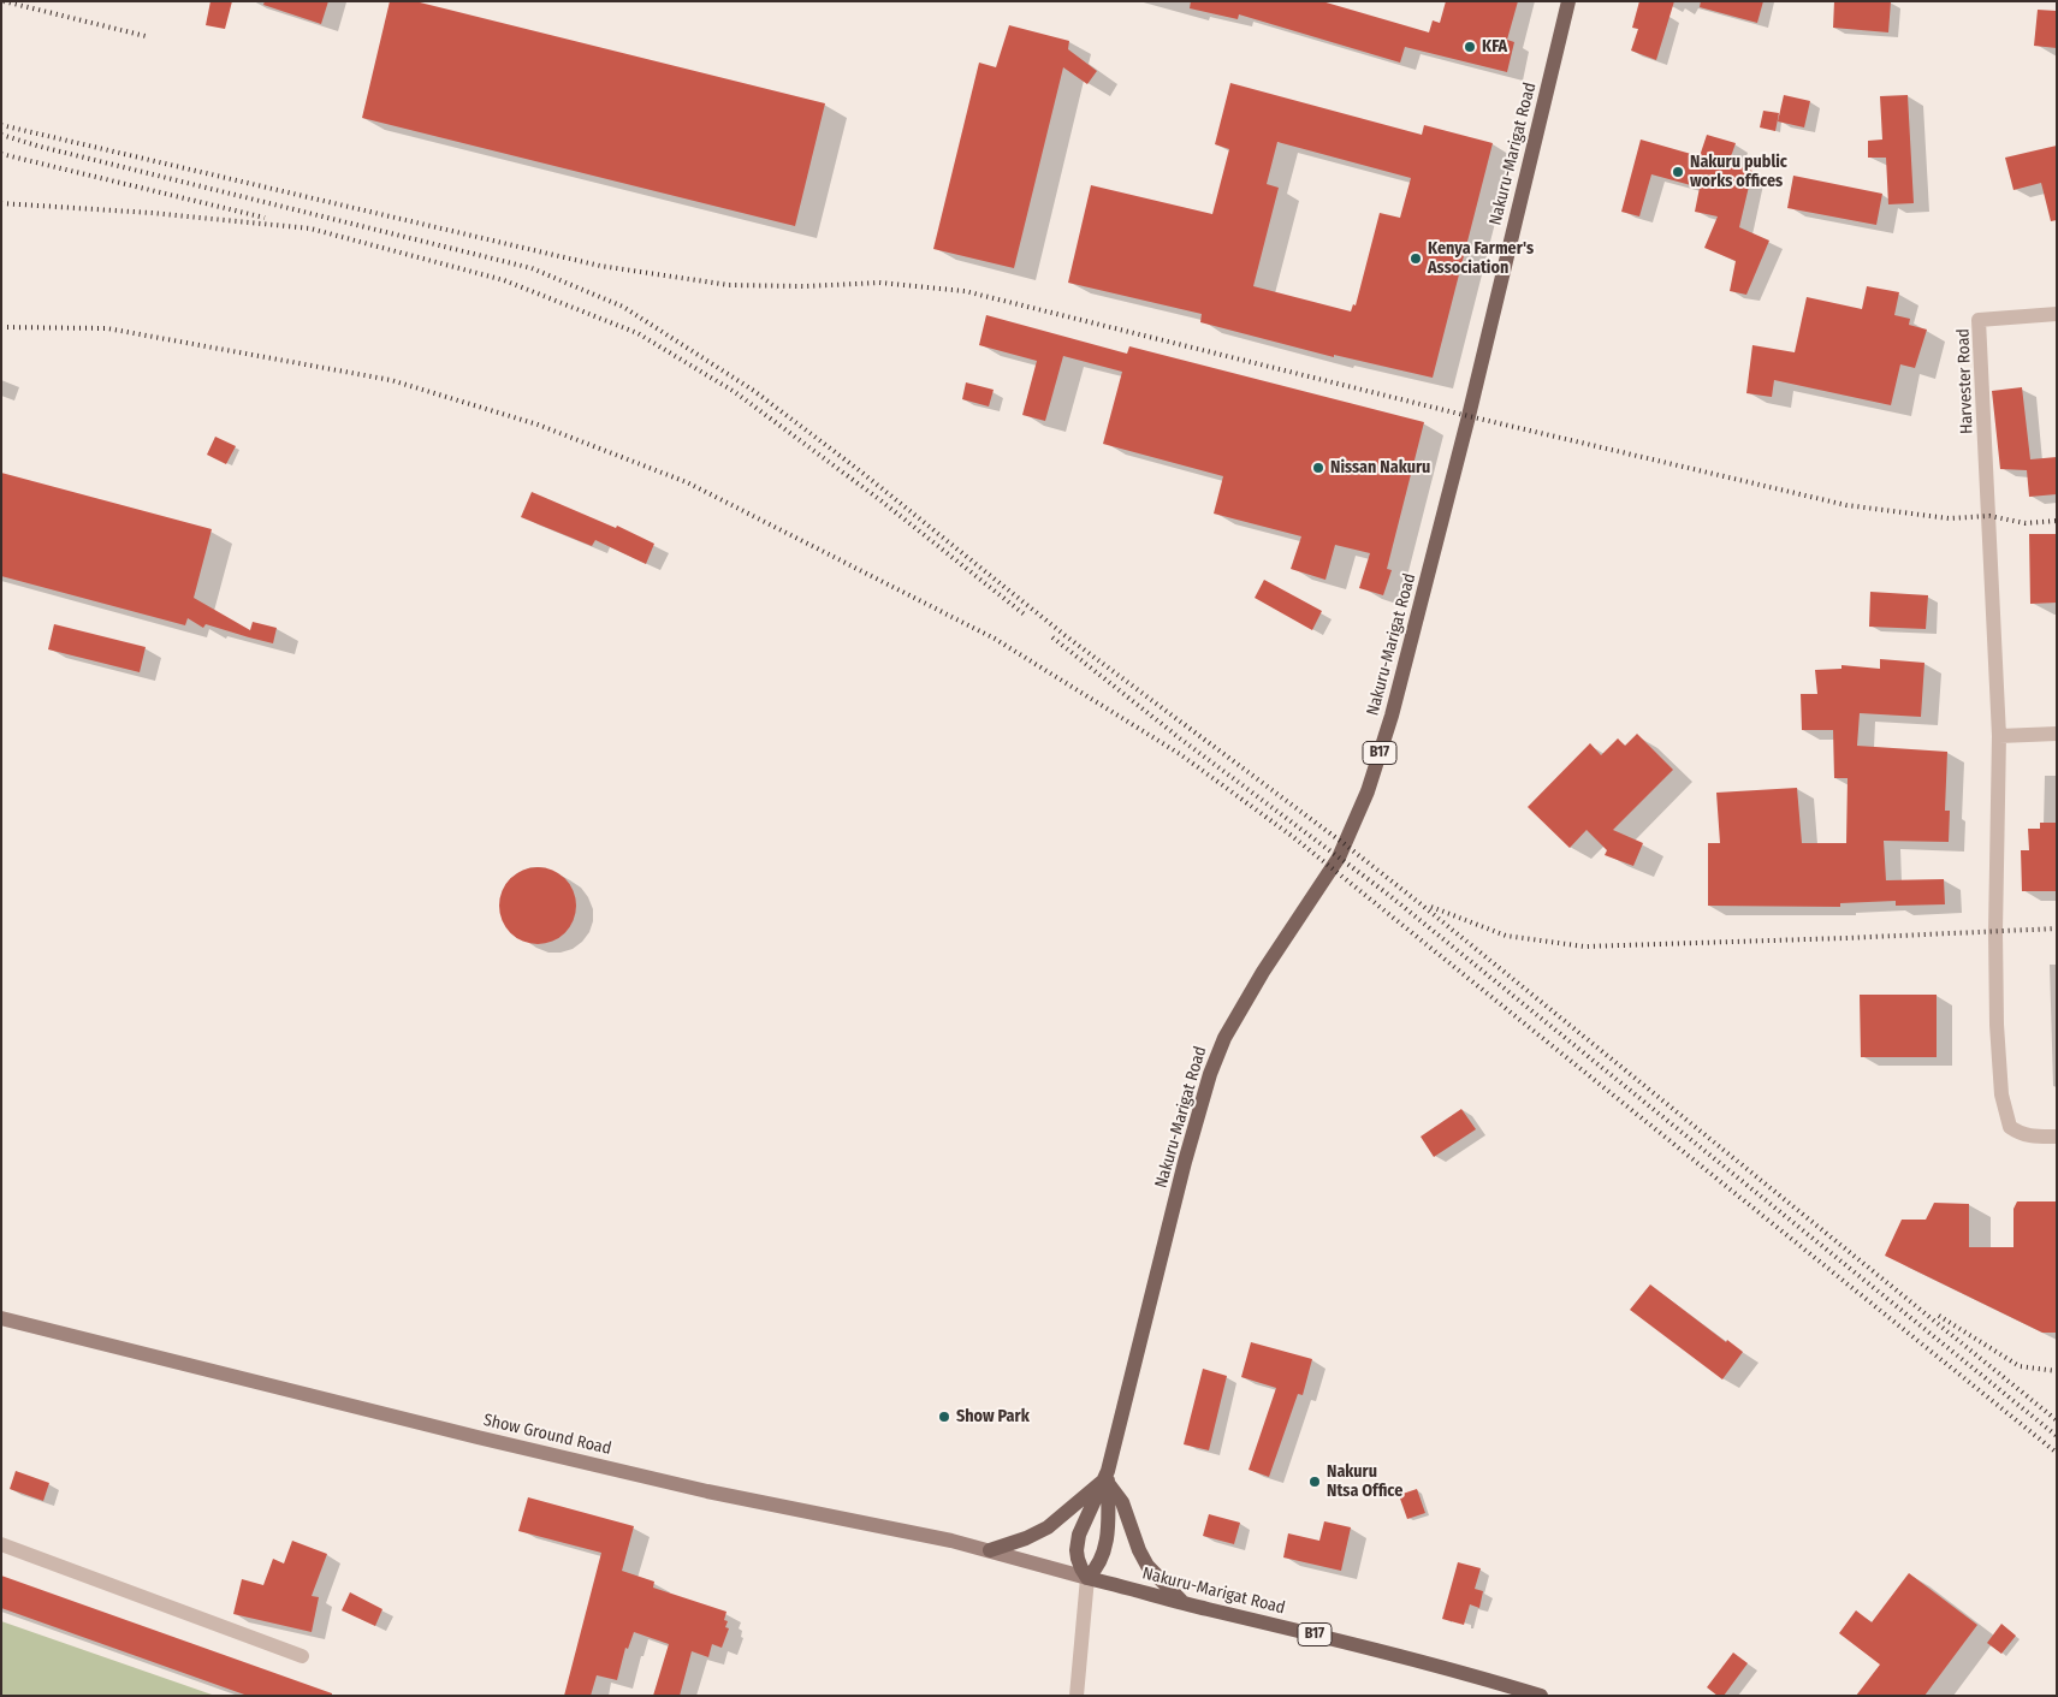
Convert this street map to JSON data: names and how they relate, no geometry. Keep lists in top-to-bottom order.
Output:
{
  "streets": {
    "main road": ["Nakuru-Marigat Road", "B17", "Show Ground Road"],
    "street": ["Harvester Road"]
  },
  "crossings": [
    ["Nakuru-Marigat Road", "Show Ground Road"]
  ],
  "places": [
    "KFA",
    "Nakuru public works offices",
    "Kenya Farmer's Association",
    "Nissan Nakuru",
    "Show Park",
    "Nakuru Ntsa Office"
  ]
}
